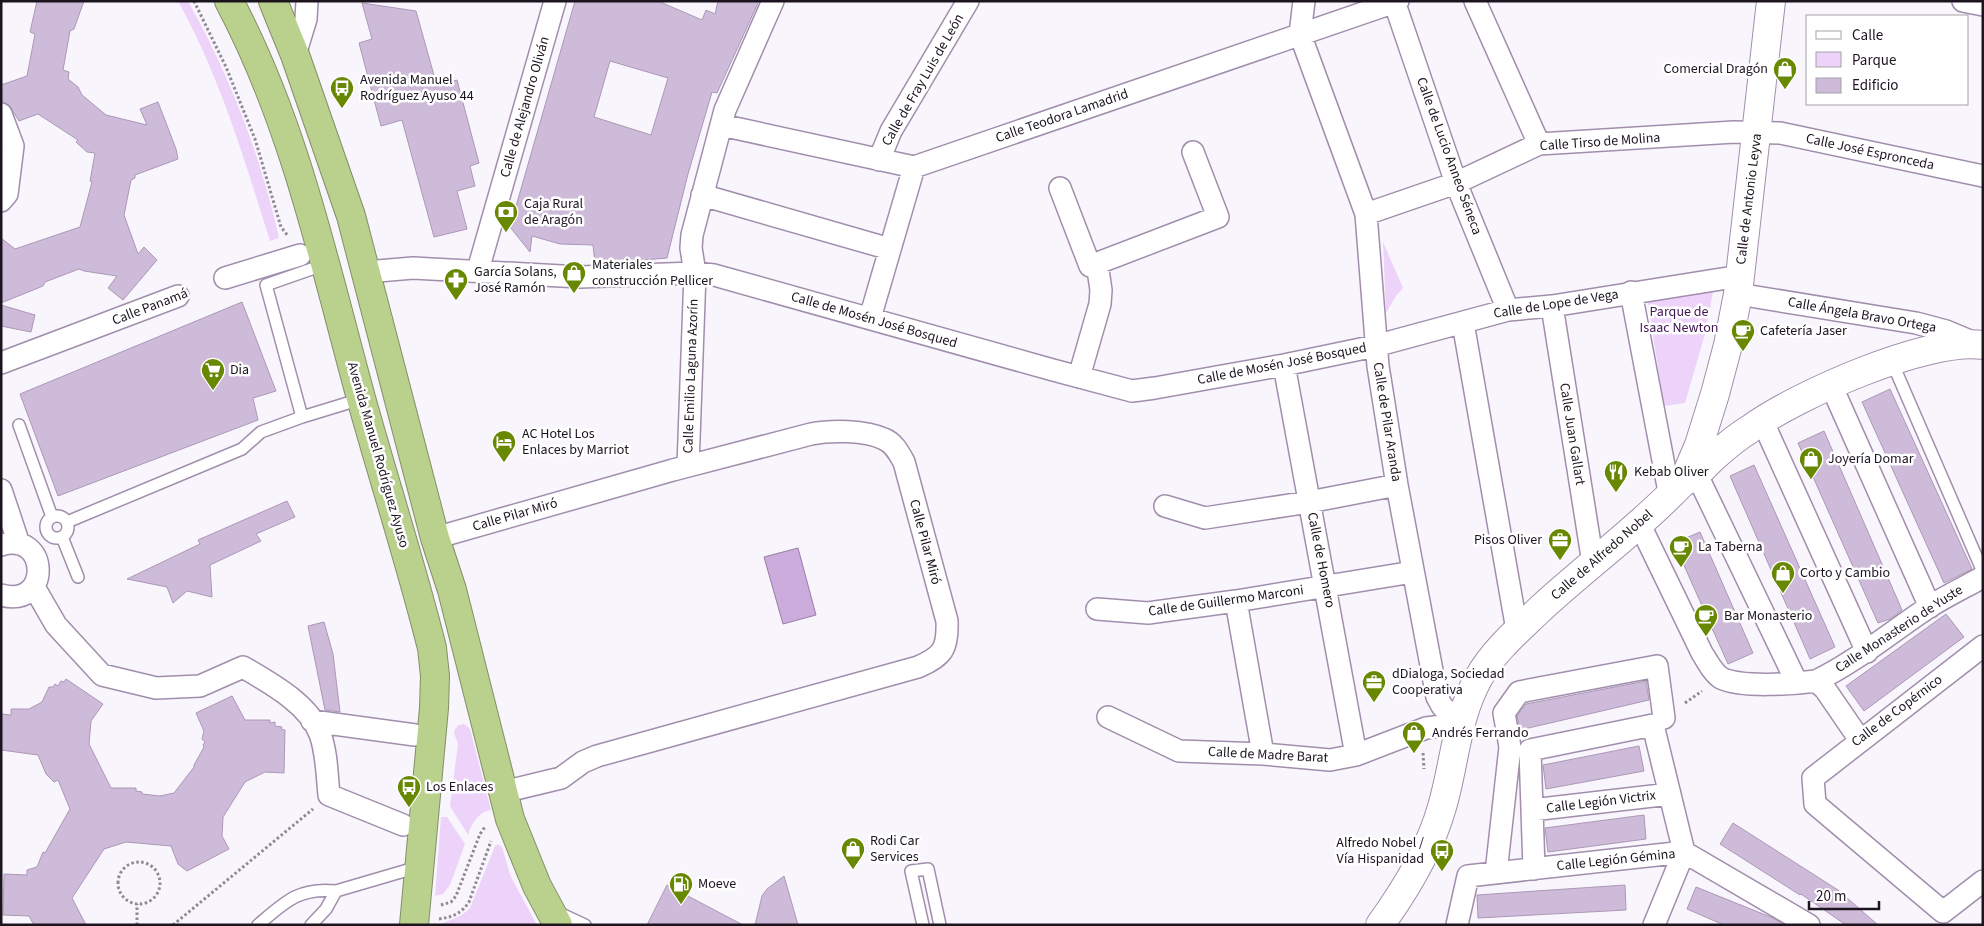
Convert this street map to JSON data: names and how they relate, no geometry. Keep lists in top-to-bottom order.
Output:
{
  "streets": {
    "highway": ["Avenida Manuel Rodríguez Ayuso"],
    "street": [
      "Calle de Fray Luis de León",
      "Calle de Alejandro Oliván",
      "Calle Teodora Lamadrid",
      "Calle Tirso de Molina",
      "Calle José Espronceda",
      "Calle de Lucio Anneo Séneca",
      "Calle de Antonio Leyva",
      "Calle de Lope de Vega",
      "Calle Panamá",
      "Calle Ángela Bravo Ortega",
      "Calle de Mosén José Bosqued",
      "Calle Emilio Laguna Azorín",
      "Calle de Pilar Aranda",
      "Calle Juan Gallart",
      "Calle Pilar Miró",
      "Calle de Alfredo Nobel",
      "Calle de Homero",
      "Calle de Guillermo Marconi",
      "Calle Monasterio de Yuste",
      "Calle de Copérnico",
      "Calle de Madre Barat",
      "Calle Legión Victrix",
      "Calle Legión Gémina"
    ]
  },
  "crossings": [
    ["Calle de Alejandro Oliván", "Calle de Mosén José Bosqued"],
    ["Calle Teodora Lamadrid", "Calle de Lucio Anneo Séneca"],
    ["Calle Teodora Lamadrid", "Calle de Pilar Aranda"],
    ["Calle Tirso de Molina", "Calle José Espronceda"],
    ["Calle Tirso de Molina", "Calle de Lucio Anneo Séneca"],
    ["Calle Tirso de Molina", "Calle de Antonio Leyva"],
    ["Calle Tirso de Molina", "Calle de Pilar Aranda"],
    ["Calle José Espronceda", "Calle de Antonio Leyva"],
    ["Calle de Lucio Anneo Séneca", "Calle de Lope de Vega"],
    ["Calle de Antonio Leyva", "Calle de Lope de Vega"],
    ["Calle de Antonio Leyva", "Calle Ángela Bravo Ortega"],
    ["Calle de Antonio Leyva", "Calle de Alfredo Nobel"],
    ["Calle de Lope de Vega", "Calle Ángela Bravo Ortega"],
    ["Calle de Lope de Vega", "Calle de Mosén José Bosqued"],
    ["Calle de Lope de Vega", "Calle de Pilar Aranda"],
    ["Calle de Lope de Vega", "Calle Juan Gallart"],
    ["Calle Ángela Bravo Ortega", "Calle de Alfredo Nobel"],
    ["Calle de Mosén José Bosqued", "Calle Emilio Laguna Azorín"],
    ["Calle de Mosén José Bosqued", "Calle de Pilar Aranda"],
    ["Calle de Mosén José Bosqued", "Calle de Homero"],
    ["Calle Emilio Laguna Azorín", "Calle Pilar Miró"],
    ["Calle de Pilar Aranda", "Calle de Alfredo Nobel"],
    ["Calle de Pilar Aranda", "Calle de Guillermo Marconi"],
    ["Calle de Pilar Aranda", "Calle de Madre Barat"],
    ["Calle Juan Gallart", "Calle de Alfredo Nobel"],
    ["Calle de Alfredo Nobel", "Calle de Madre Barat"],
    ["Calle de Homero", "Calle de Guillermo Marconi"],
    ["Calle de Homero", "Calle de Madre Barat"]
  ],
  "parks": ["Parque de Isaac Newton"],
  "places": {
    "shop": [
      "Comercial Dragón",
      "Materiales construcción Pellicer",
      "Joyería Domar",
      "Corto y Cambio",
      "Andrés Ferrando",
      "Rodi Car Services"
    ],
    "bus stop": ["Avenida Manuel Rodríguez Ayuso 44", "Los Enlaces", "Alfredo Nobel / Vía Hispanidad"],
    "bank": ["Caja Rural de Aragón"],
    "pharmacy": ["García Solans, José Ramón"],
    "cafe": ["Cafetería Jaser", "La Taberna", "Bar Monasterio"],
    "supermarket": ["Dia"],
    "hotel": ["AC Hotel Los Enlaces by Marriot"],
    "restaurant": ["Kebab Oliver"],
    "office": ["Pisos Oliver", "dDialoga, Sociedad Cooperativa"],
    "fuel station": ["Moeve"]
  },
  "legend": ["Calle", "Parque", "Edificio"],
  "scale_bar": "20 m"
}
